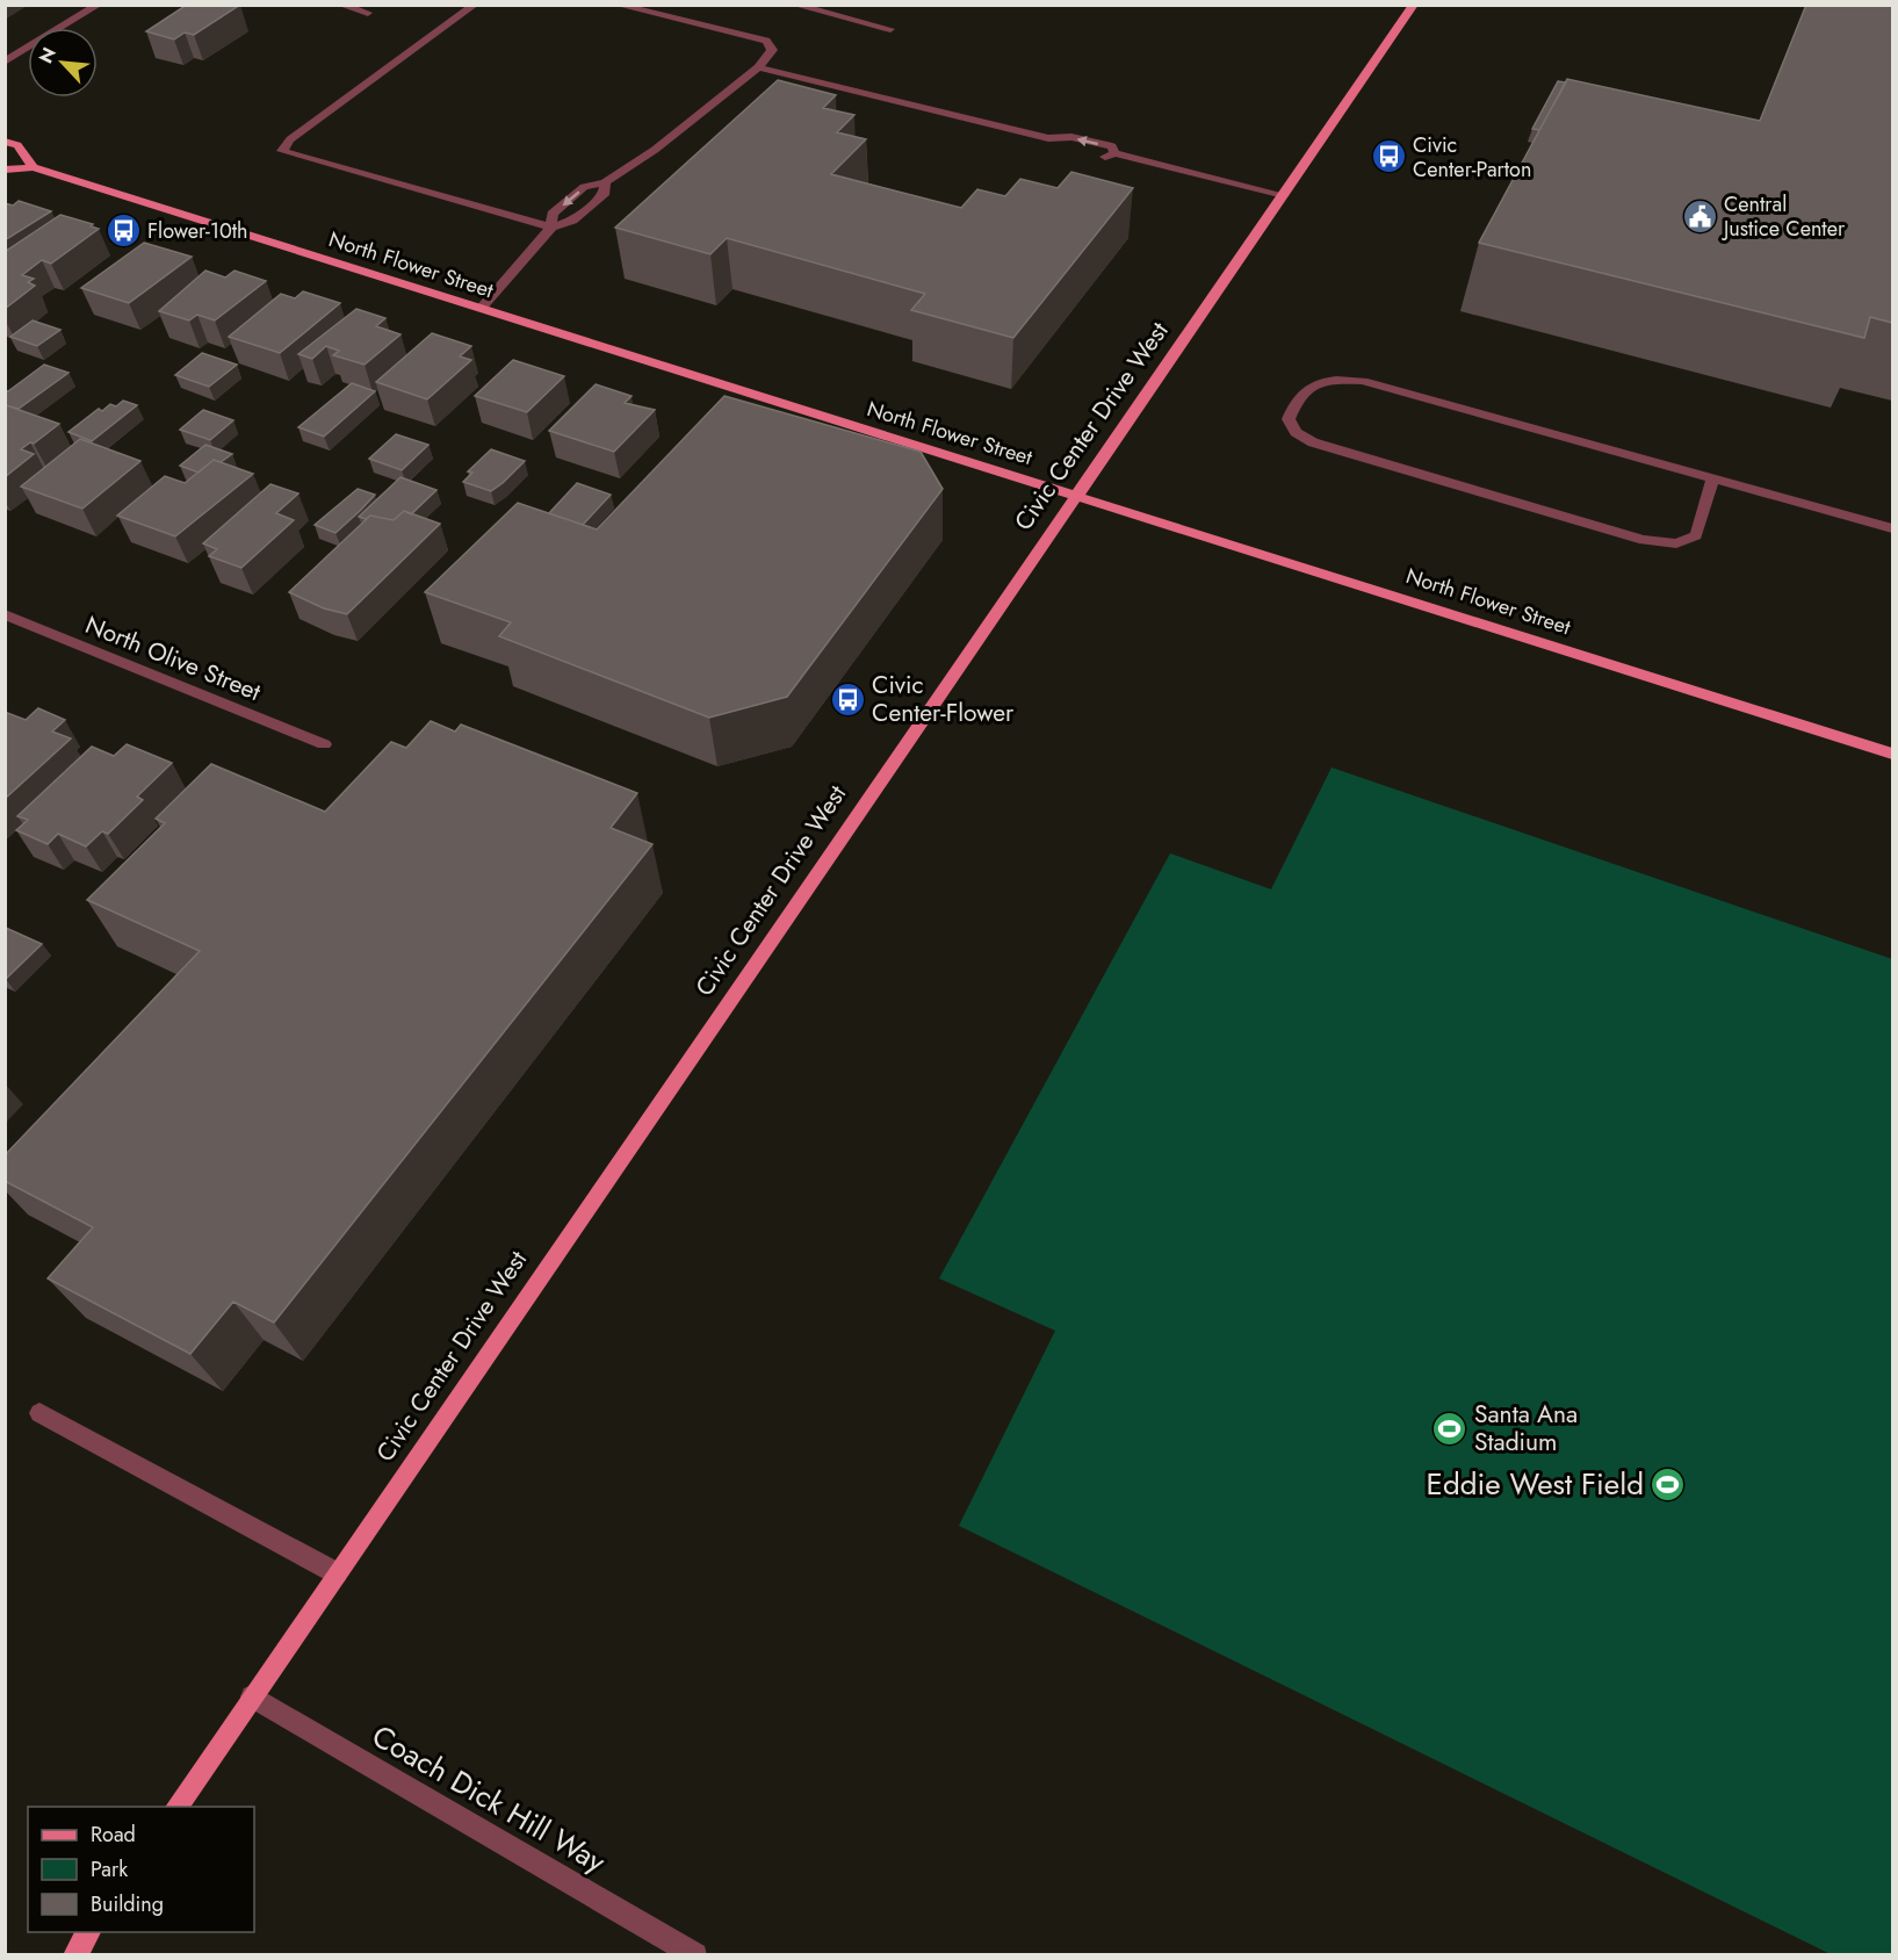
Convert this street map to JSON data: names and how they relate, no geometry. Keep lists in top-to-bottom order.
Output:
{
  "streets": {
    "main road": ["North Flower Street", "Civic Center Drive West"],
    "street": ["North Olive Street", "Coach Dick Hill Way"]
  },
  "crossings": [
    ["North Flower Street", "Civic Center Drive West"],
    ["Civic Center Drive West", "Coach Dick Hill Way"]
  ],
  "places": {
    "bus stop": ["Civic Center-Parton", "Flower-10th", "Civic Center-Flower"],
    "public building": ["Central Justice Center"],
    "sports": ["Santa Ana Stadium", "Eddie West Field"]
  },
  "legend": ["Road", "Park", "Building"],
  "north": "top left"
}
